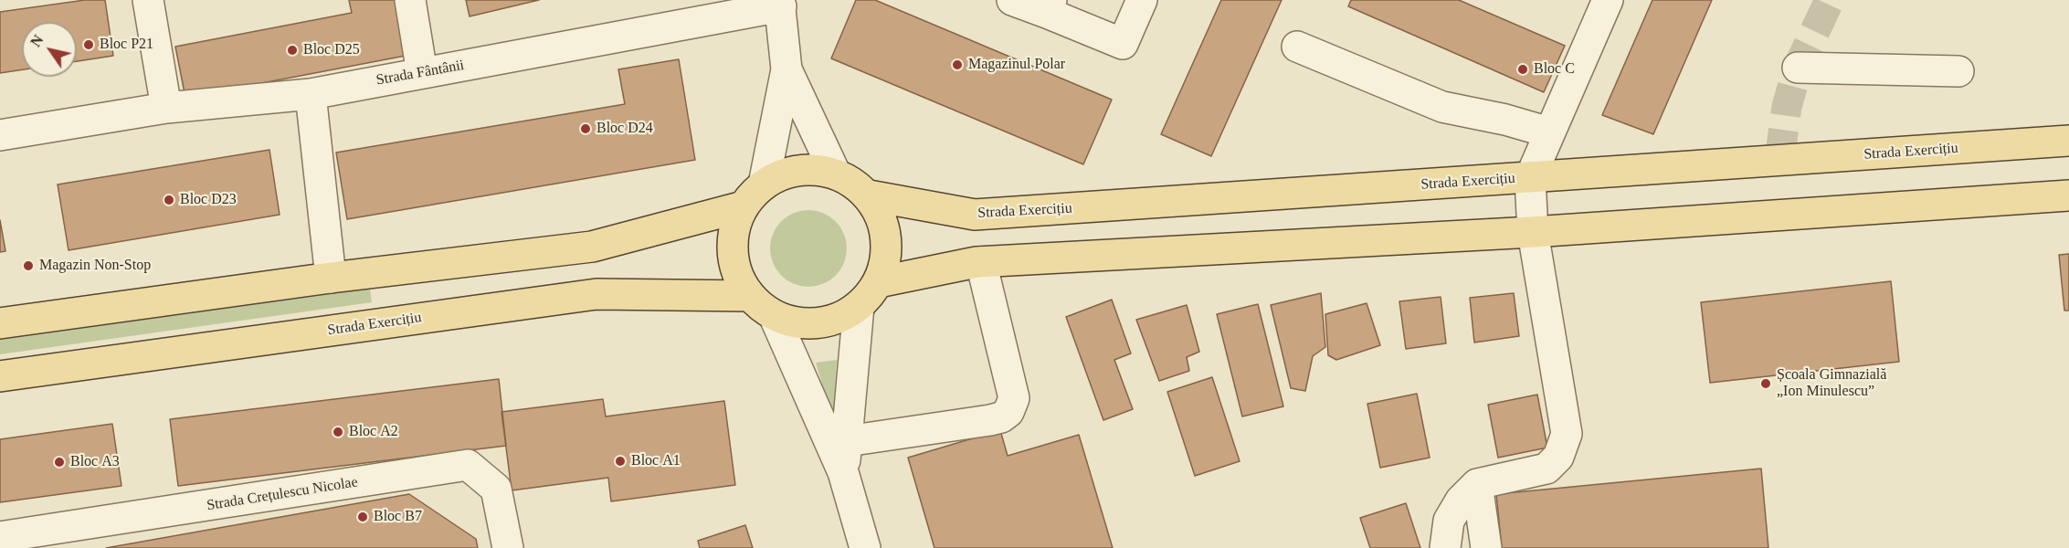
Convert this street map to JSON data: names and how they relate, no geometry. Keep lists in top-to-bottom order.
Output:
{
  "streets": {
    "main road": ["Strada Exercițiu"],
    "street": ["Strada Fântânii", "Strada Crețulescu Nicolae"]
  },
  "places": [
    "Bloc P21",
    "Bloc D25",
    "Magazinul Polar",
    "Bloc C",
    "Bloc D24",
    "Bloc D23",
    "Magazin Non-Stop",
    "Școala Gimnazială „Ion Minulescu”",
    "Bloc A2",
    "Bloc A1",
    "Bloc A3",
    "Bloc B7"
  ],
  "north": "top left"
}
